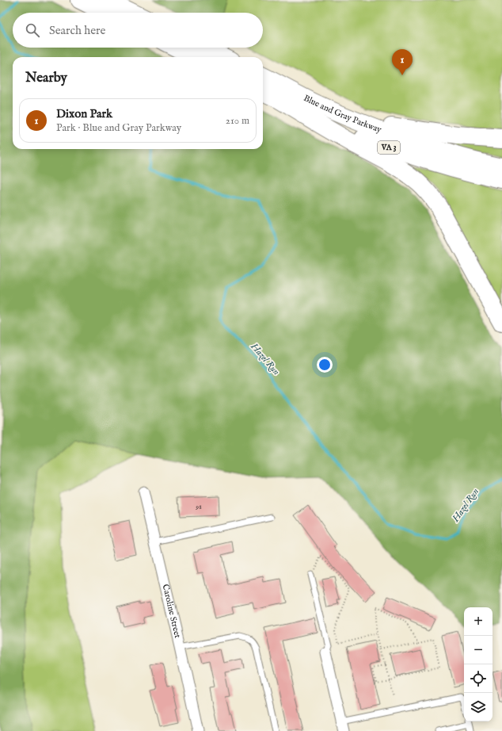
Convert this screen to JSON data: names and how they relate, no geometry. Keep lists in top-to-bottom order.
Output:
{
  "streets": {
    "highway": ["Blue and Gray Parkway", "VA 3"],
    "street": ["Caroline Street"]
  },
  "water": ["Hazel Run"],
  "house_numbers": ["98"],
  "page": {
    "search": "Search here",
    "pins": "1",
    "heading": "Nearby",
    "list": [
      {
        "mark": "1",
        "name": "Dixon Park",
        "note": "Park · Blue and Gray Parkway",
        "value": "210 m"
      }
    ],
    "map_buttons": ["+", "−"]
  }
}
